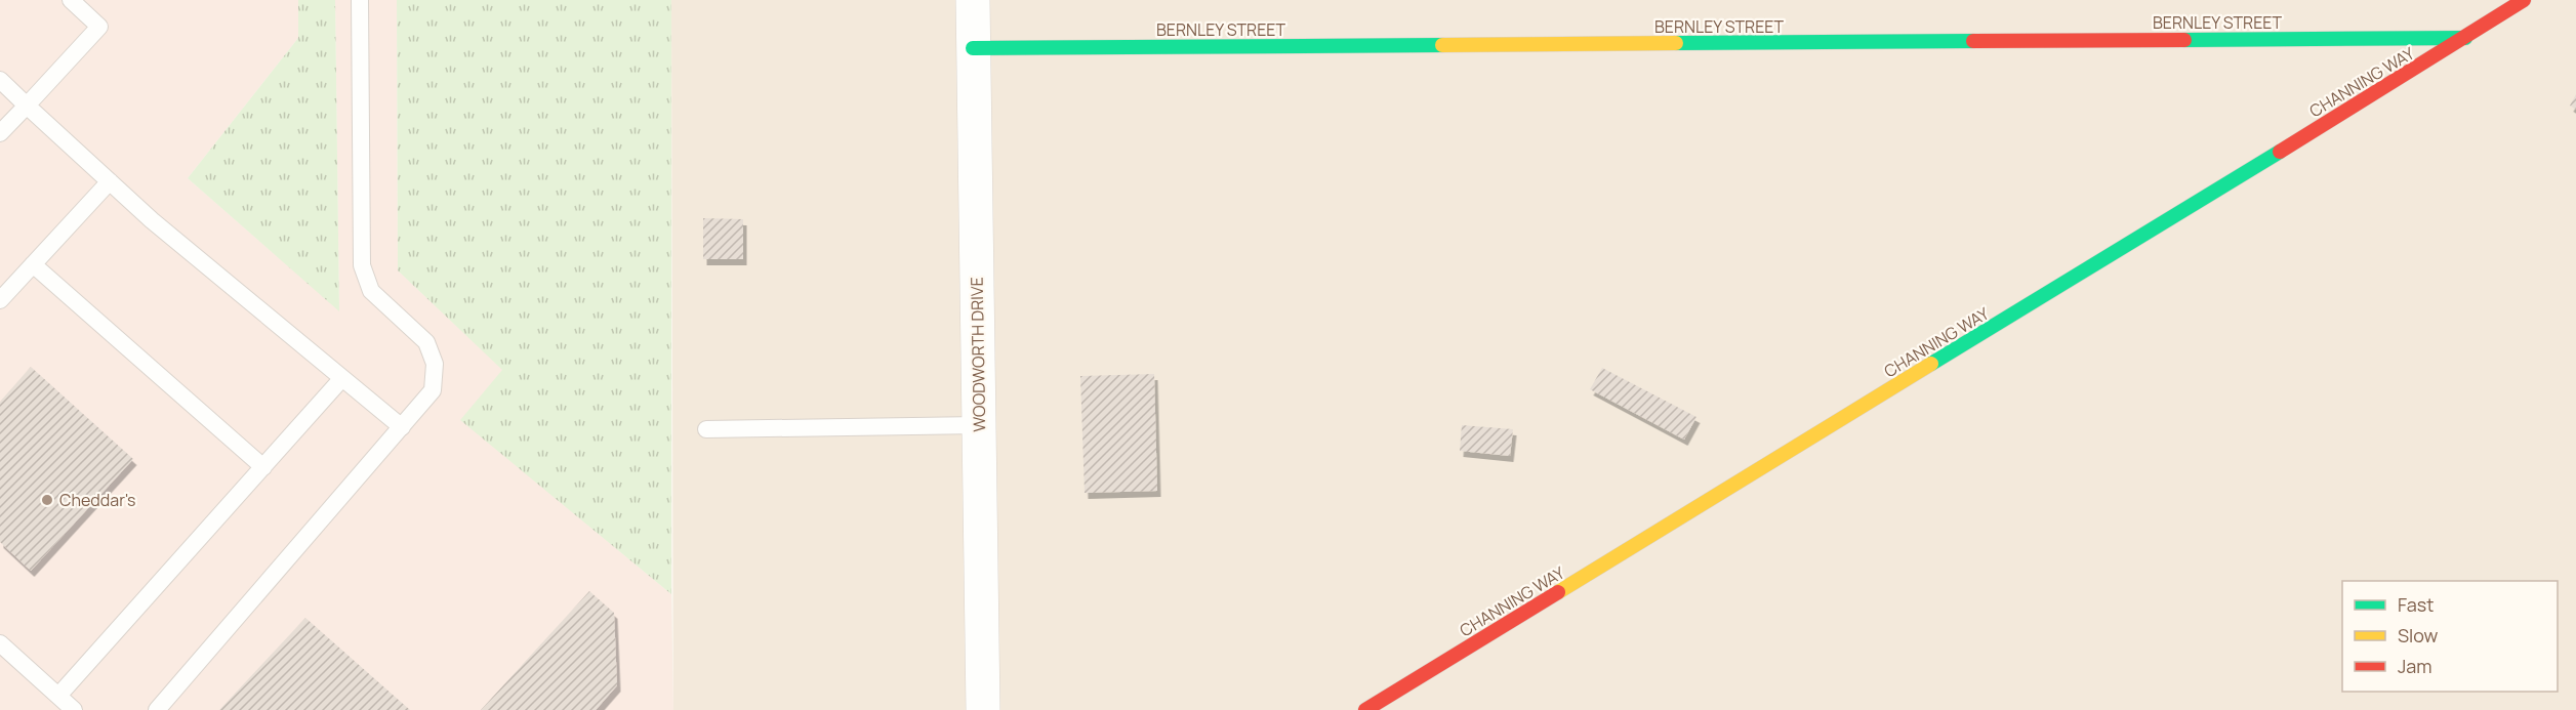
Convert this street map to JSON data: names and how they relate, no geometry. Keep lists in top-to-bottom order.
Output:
{
  "streets": {
    "street": ["BERNLEY STREET", "CHANNING WAY", "WOODWORTH DRIVE"]
  },
  "crossings": [
    ["BERNLEY STREET", "CHANNING WAY"],
    ["BERNLEY STREET", "WOODWORTH DRIVE"]
  ],
  "places": ["Cheddar's"],
  "legend": ["Fast", "Slow", "Jam"]
}
